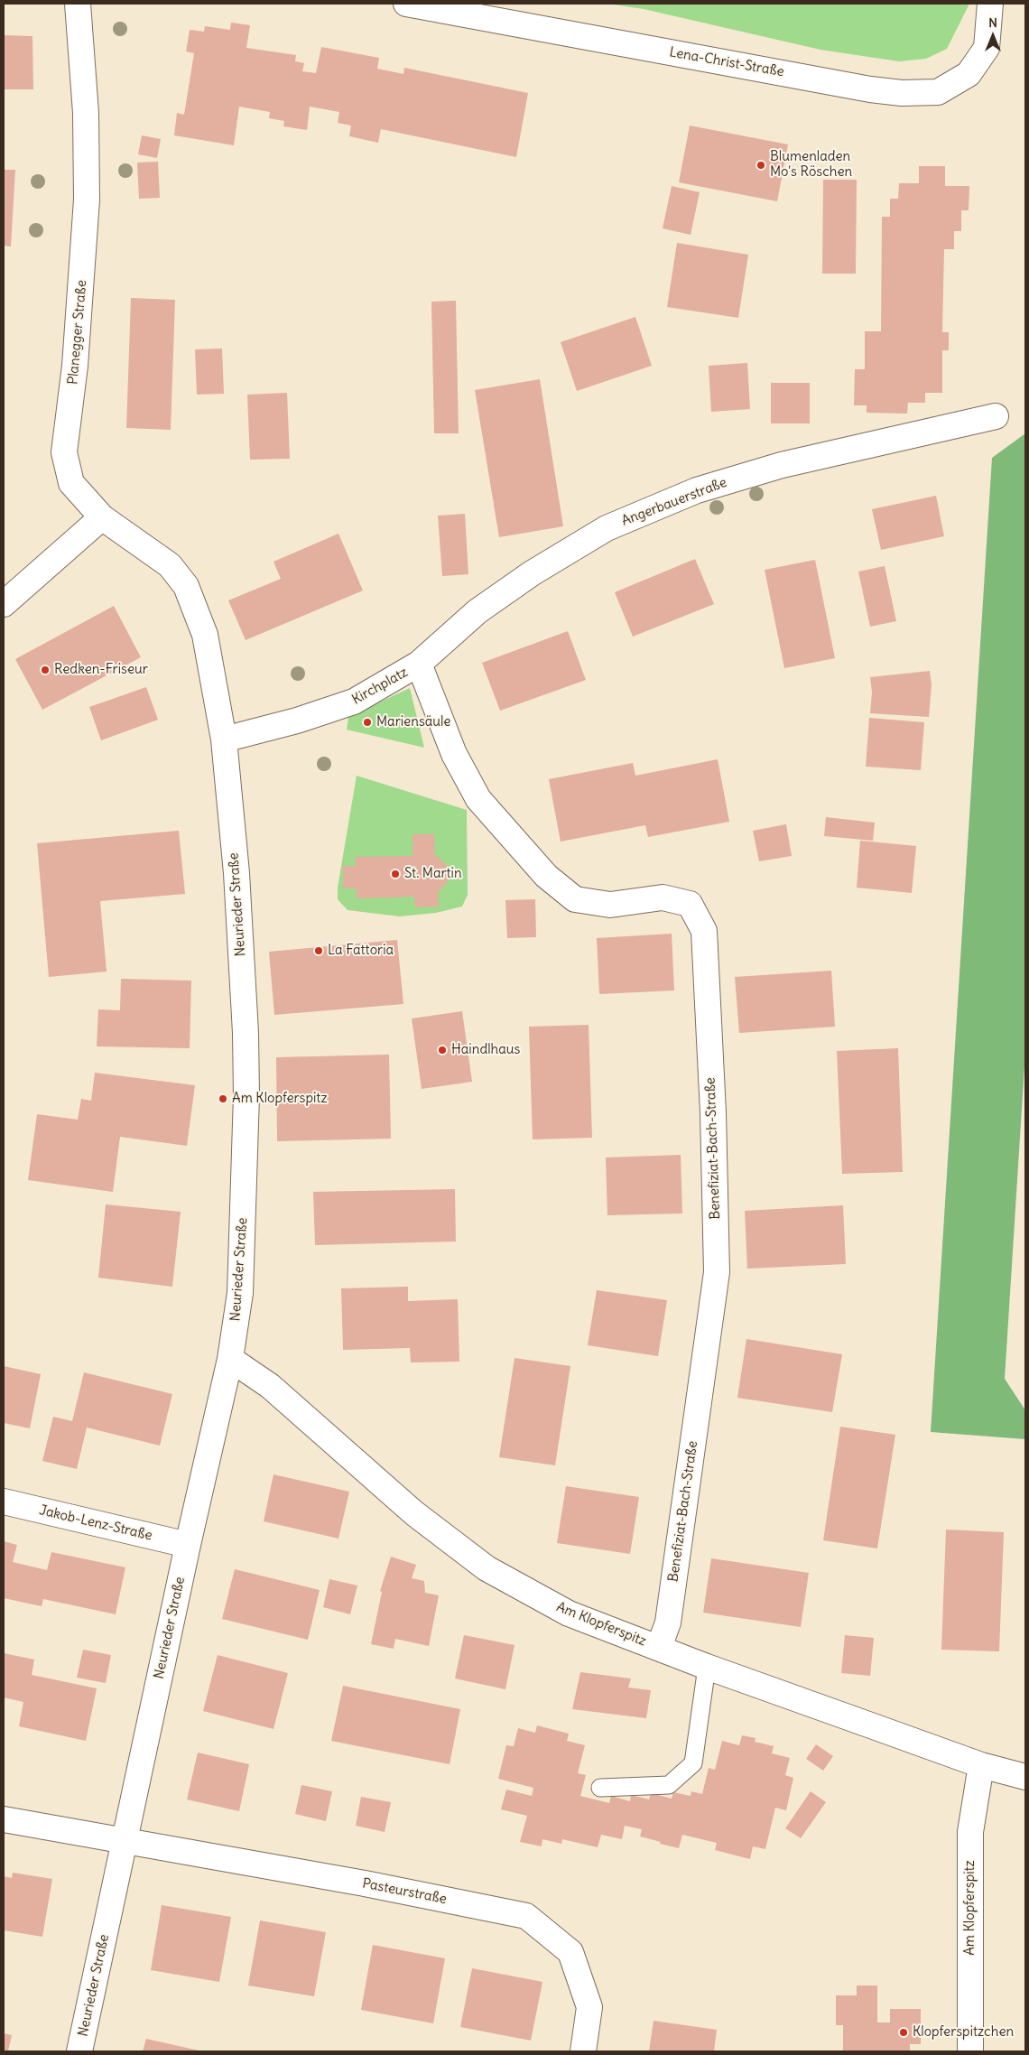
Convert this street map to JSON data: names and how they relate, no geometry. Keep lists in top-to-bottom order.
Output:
{
  "streets": {
    "street": [
      "Lena-Christ-Straße",
      "Planegger Straße",
      "Angerbauerstraße",
      "Kirchplatz",
      "Neurieder Straße",
      "Benefiziat-Bach-Straße",
      "Jakob-Lenz-Straße",
      "Am Klopferspitz",
      "Pasteurstraße"
    ]
  },
  "crossings": [
    ["Planegger Straße", "Neurieder Straße"],
    ["Angerbauerstraße", "Kirchplatz"],
    ["Kirchplatz", "Neurieder Straße"],
    ["Kirchplatz", "Benefiziat-Bach-Straße"],
    ["Neurieder Straße", "Jakob-Lenz-Straße"],
    ["Neurieder Straße", "Am Klopferspitz"],
    ["Neurieder Straße", "Pasteurstraße"],
    ["Benefiziat-Bach-Straße", "Am Klopferspitz"]
  ],
  "places": [
    "Blumenladen Mo's Röschen",
    "Redken-Friseur",
    "Mariensäule",
    "St. Martin",
    "La Fattoria",
    "Haindlhaus",
    "Am Klopferspitz",
    "Klopferspitzchen"
  ],
  "north": "top"
}
